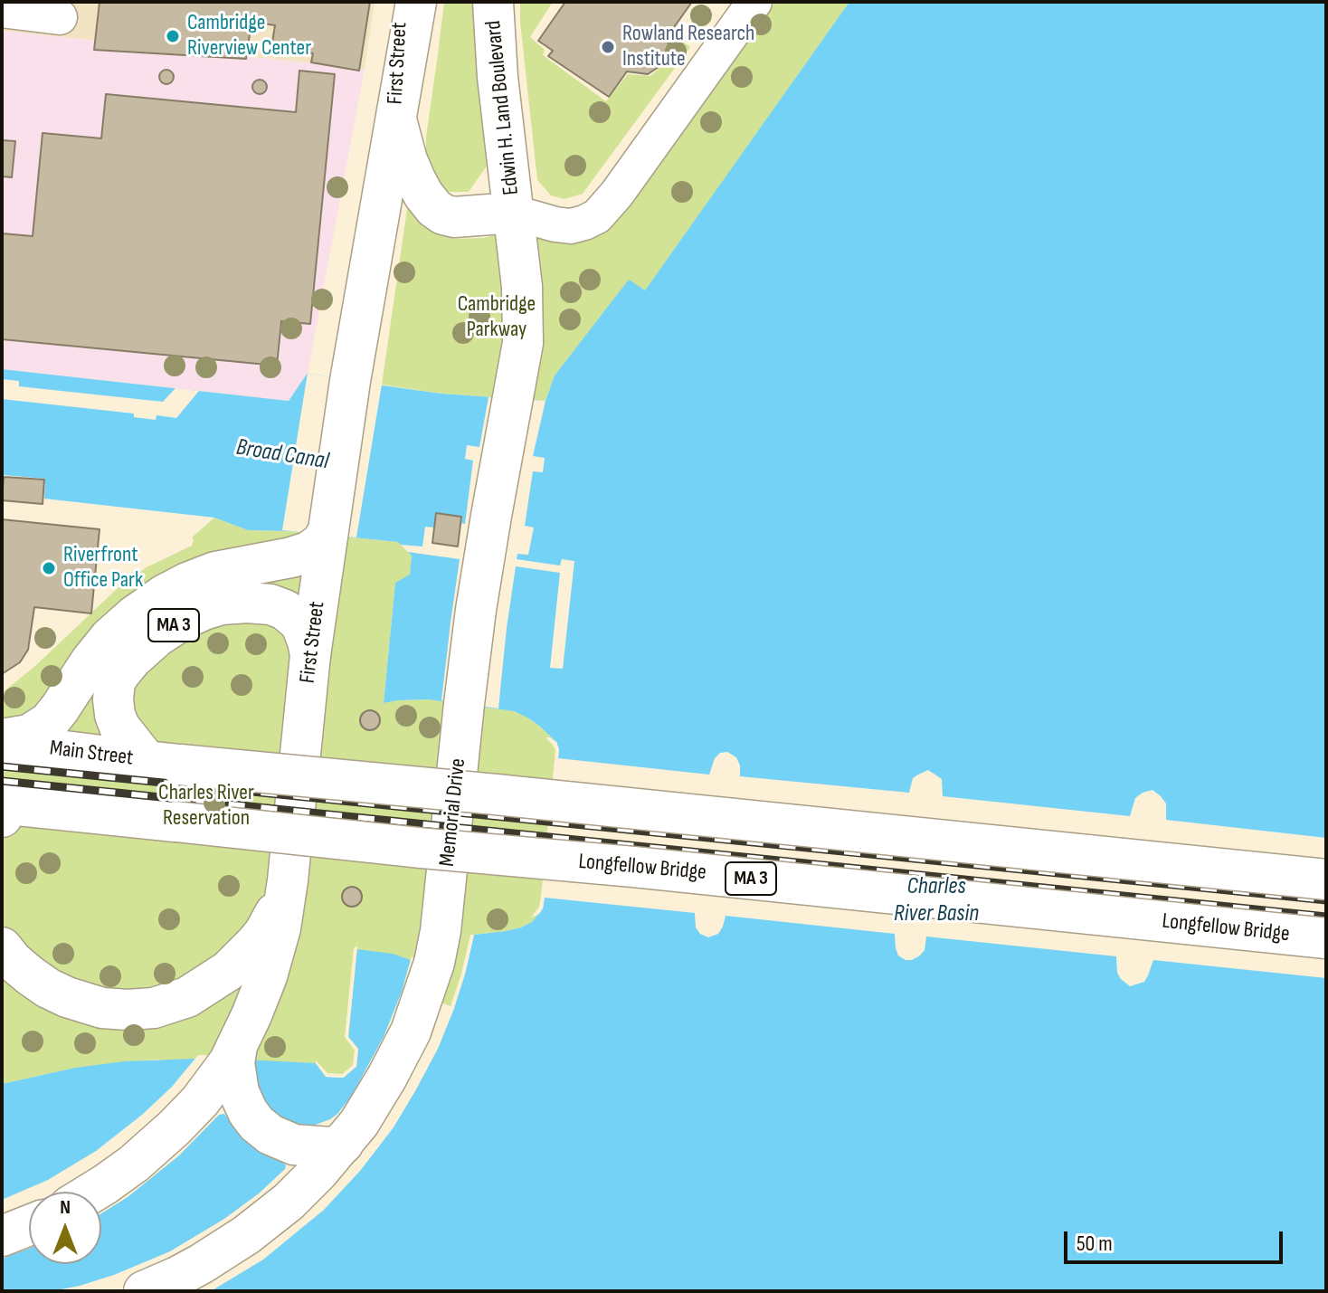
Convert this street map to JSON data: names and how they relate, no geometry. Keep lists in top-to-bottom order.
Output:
{
  "streets": {
    "main road": [
      "First Street",
      "Edwin H. Land Boulevard",
      "MA 3",
      "Main Street",
      "Memorial Drive",
      "Longfellow Bridge"
    ]
  },
  "crossings": [
    ["First Street", "MA 3"],
    ["Edwin H. Land Boulevard", "Memorial Drive"],
    ["MA 3", "Main Street"]
  ],
  "water": ["Broad Canal", "Charles River Basin"],
  "parks": ["Cambridge Parkway", "Charles River Reservation"],
  "places": ["Cambridge Riverview Center", "Rowland Research Institute", "Riverfront Office Park"],
  "scale_bar": "50 m",
  "north": "top"
}
